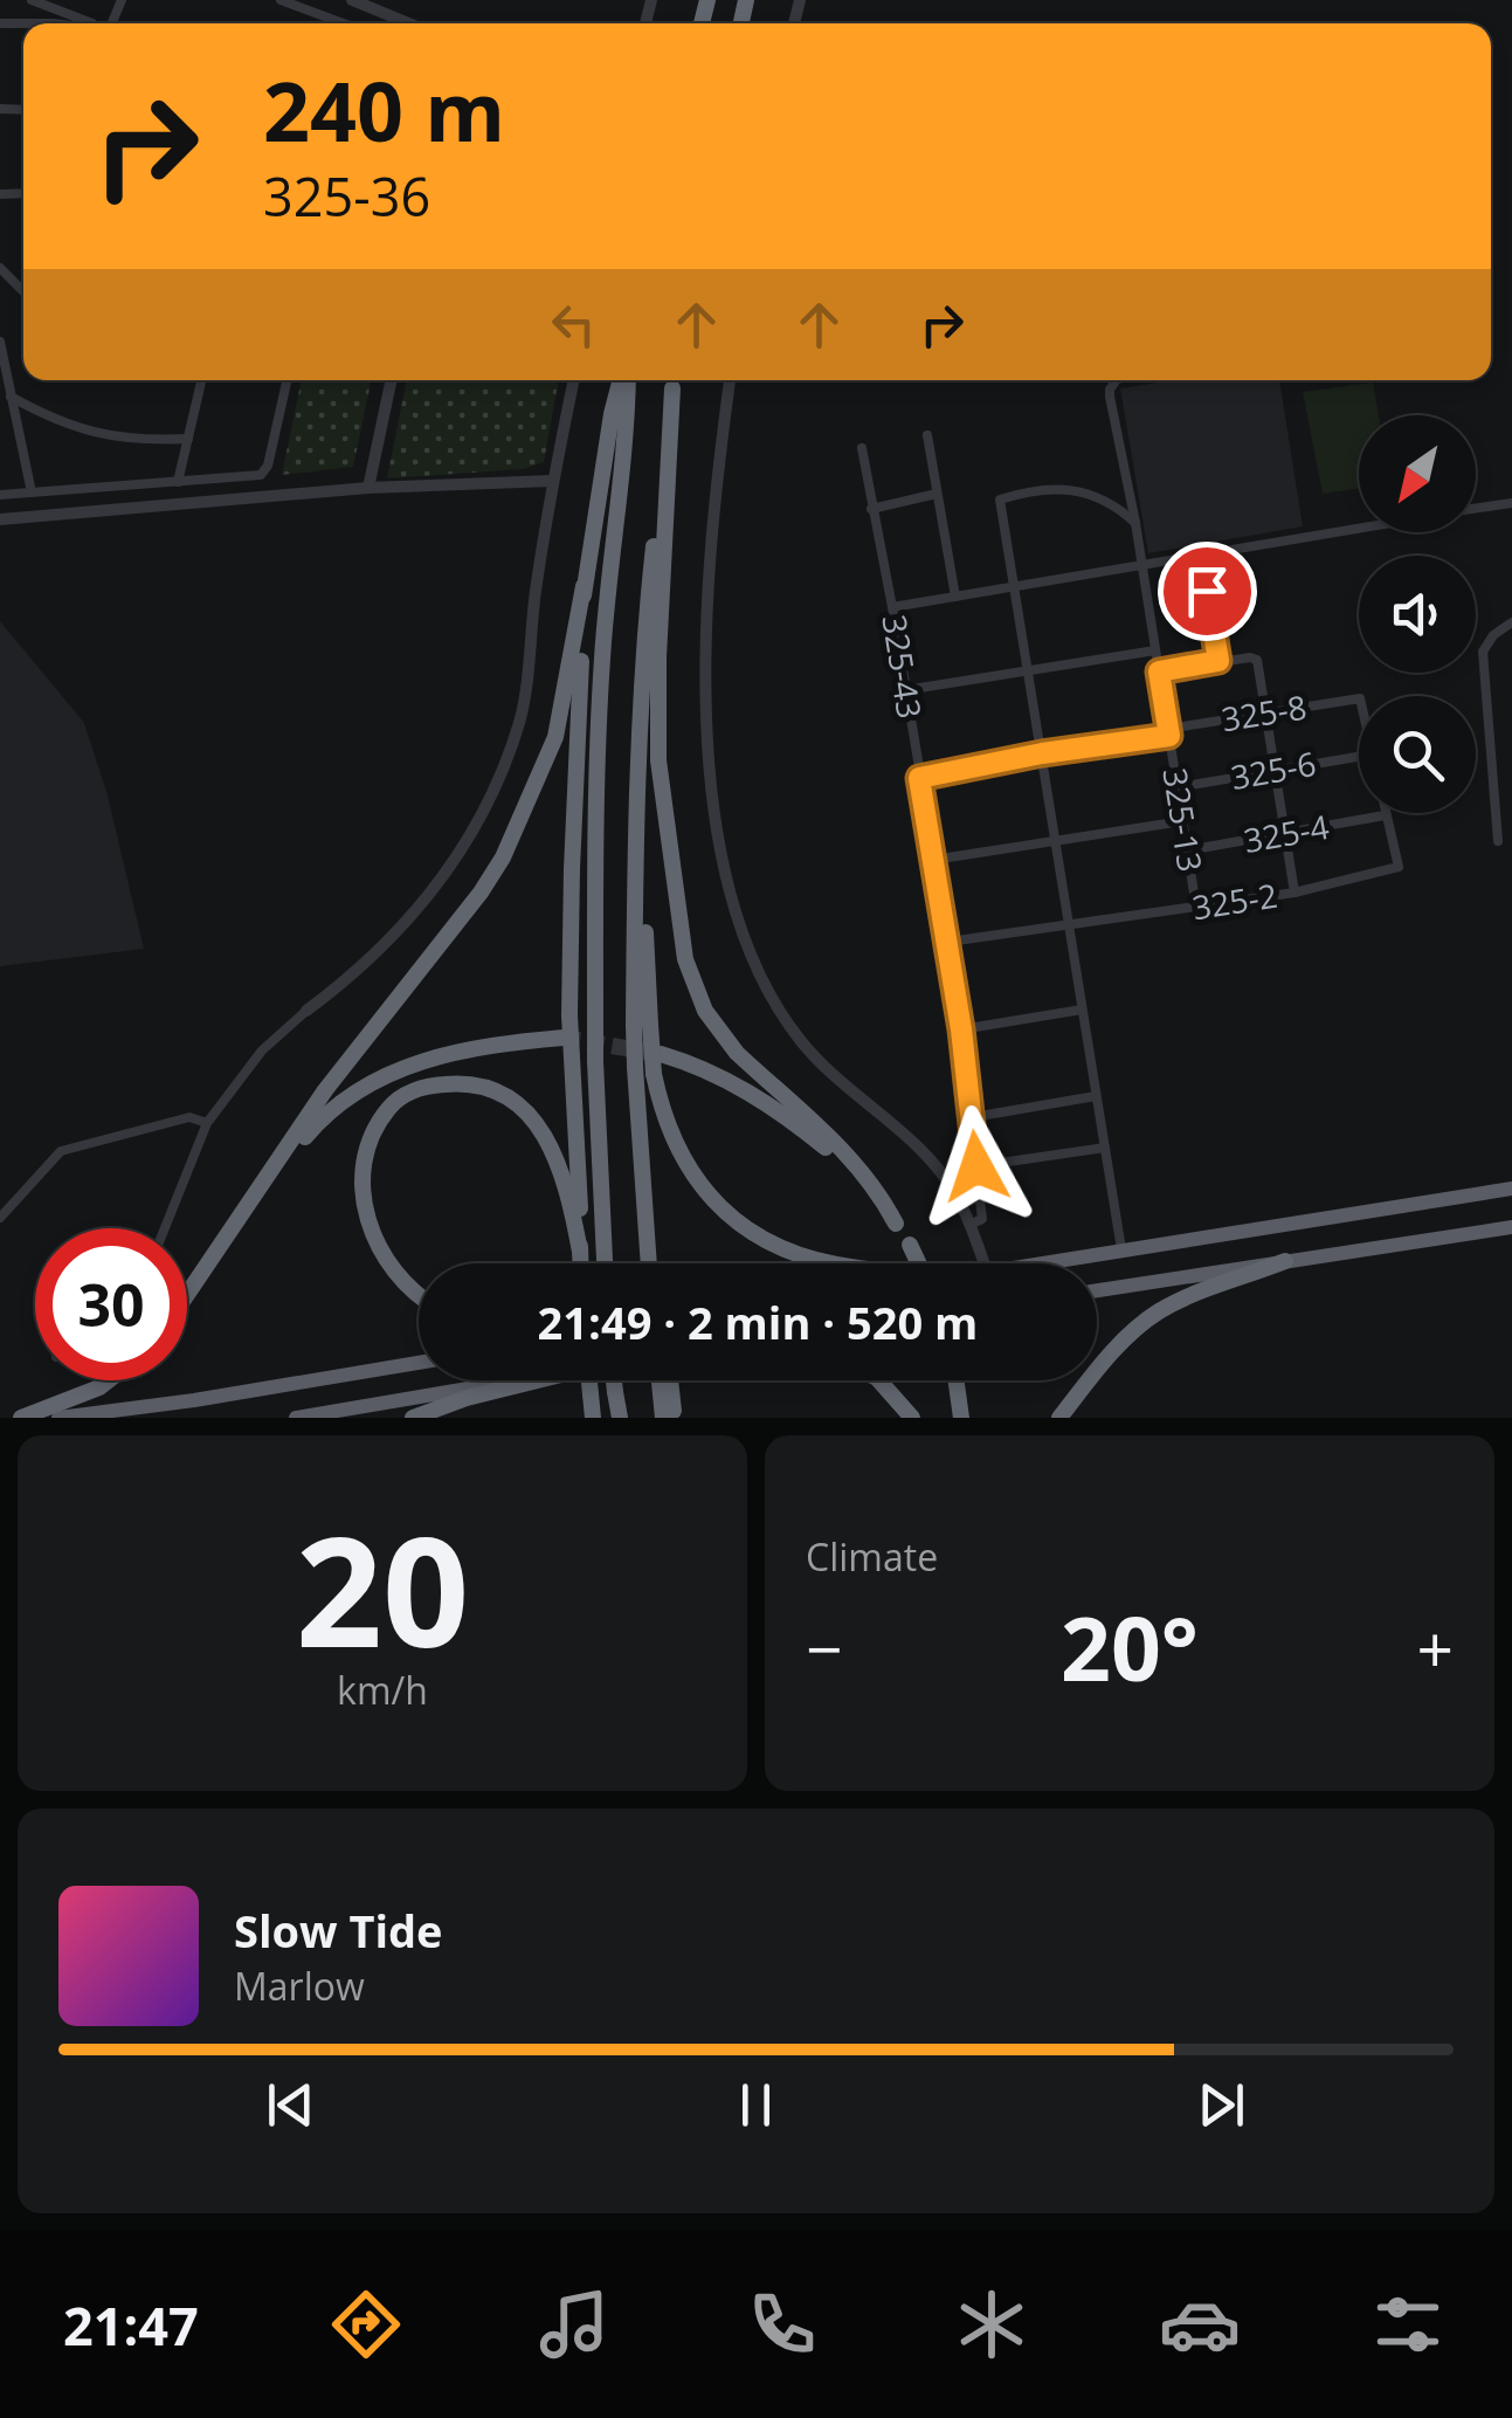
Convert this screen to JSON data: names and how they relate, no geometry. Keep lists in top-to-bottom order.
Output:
{
  "streets": {
    "street": [
      "325-43",
      "325-8",
      "325-6",
      "325-13",
      "325-4",
      "325-2"
    ]
  },
  "crossings": [
    ["325-43", "325-8"],
    ["325-43", "325-2"],
    ["325-8", "325-13"],
    ["325-6", "325-13"],
    ["325-13", "325-4"],
    ["325-13", "325-2"],
    ["325-4", "325-2"]
  ],
  "north": "bottom left",
  "page": {
    "turn": ["240 m", "325-36"],
    "limit": "30",
    "trip": "21:49 · 2 min · 520 m",
    "tile": [
      ["20", "km/h"],
      "Climate"
    ],
    "heat": ["−", "20°", "+"],
    "song": ["Slow Tide", "Marlow"],
    "tabs": "21:47"
  }
}
